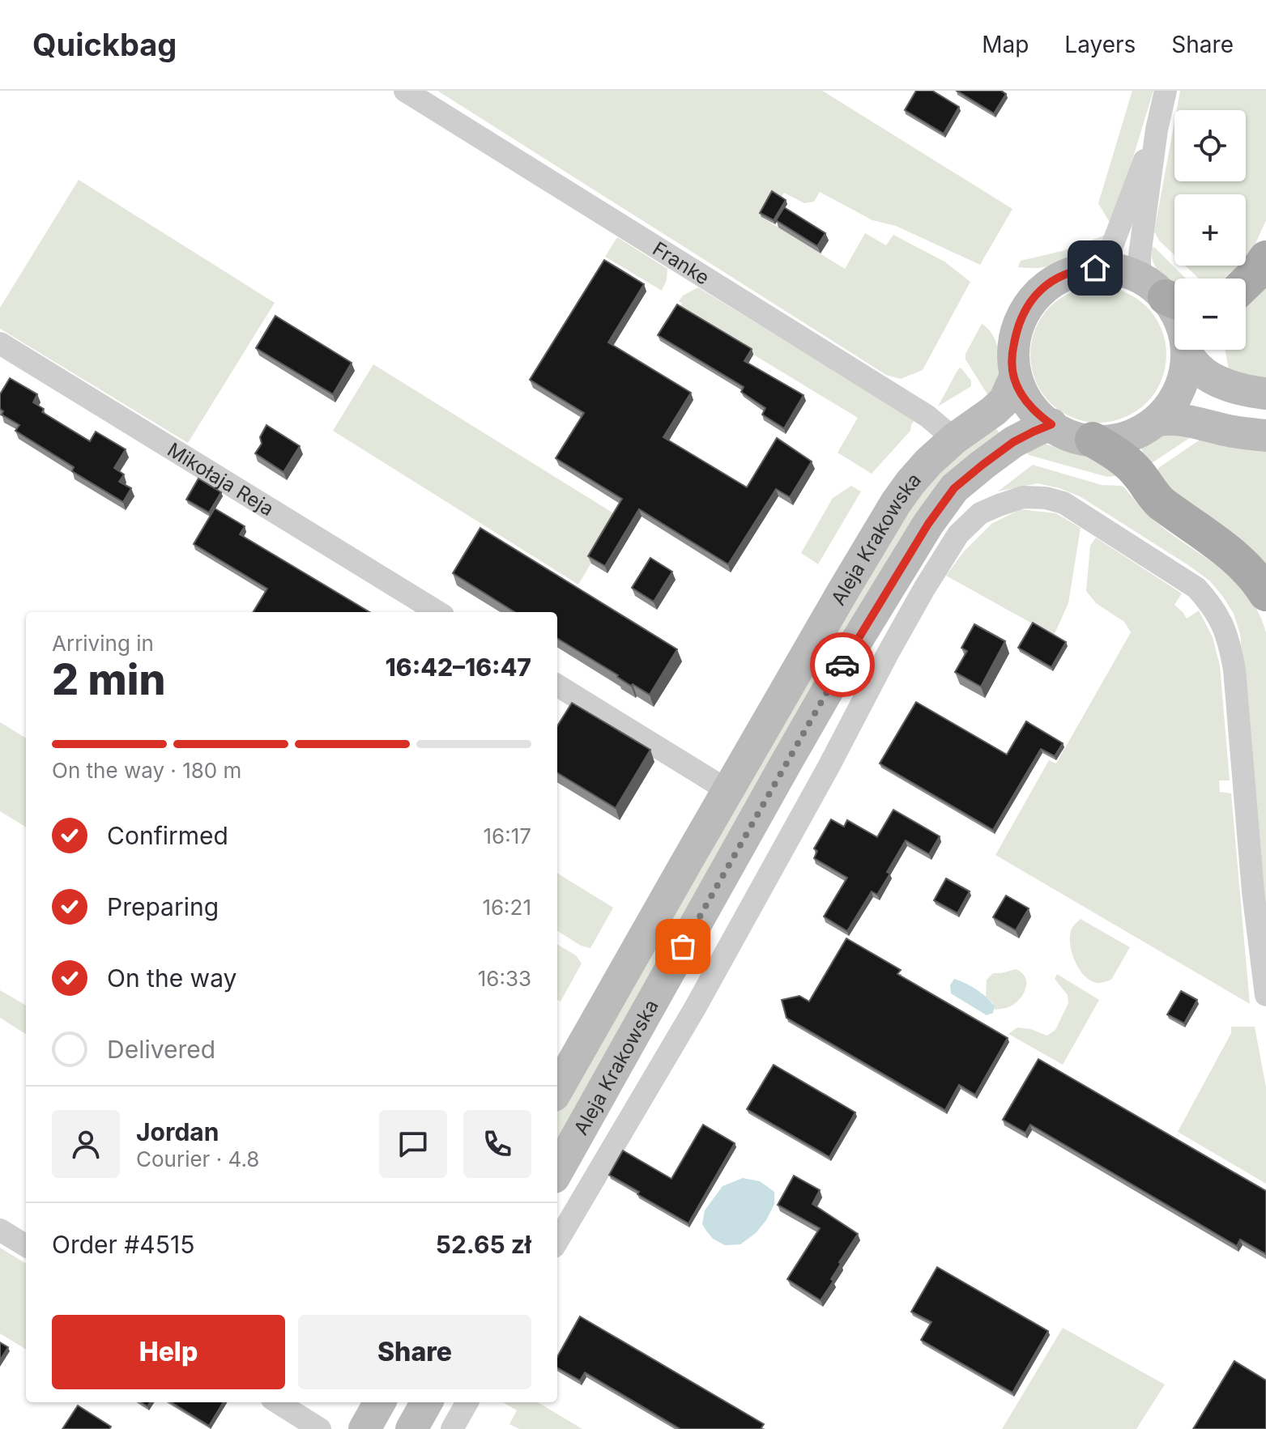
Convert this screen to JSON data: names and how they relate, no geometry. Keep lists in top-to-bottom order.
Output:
{
  "streets": {
    "main road": ["Aleja Krakowska"],
    "street": ["Franke", "Mikołaja Reja"]
  },
  "crossings": [
    ["Franke", "Aleja Krakowska"]
  ],
  "page": {
    "header": "Quickbag",
    "nav": ["Map", "Layers", "Share"],
    "map_buttons": ["+", "−"],
    "heading": ["2 min", "Arriving in", "16:42–16:47"],
    "panel": [
      "Jordan",
      "Courier · 4.8",
      "Order #4515",
      "52.65 zł"
    ],
    "bar": "On the way · 180 m",
    "list": [
      ["Confirmed", "16:17"],
      ["Preparing", "16:21"],
      ["On the way", "16:33"],
      "Delivered"
    ],
    "buttons": ["Help", "Share"]
  }
}
